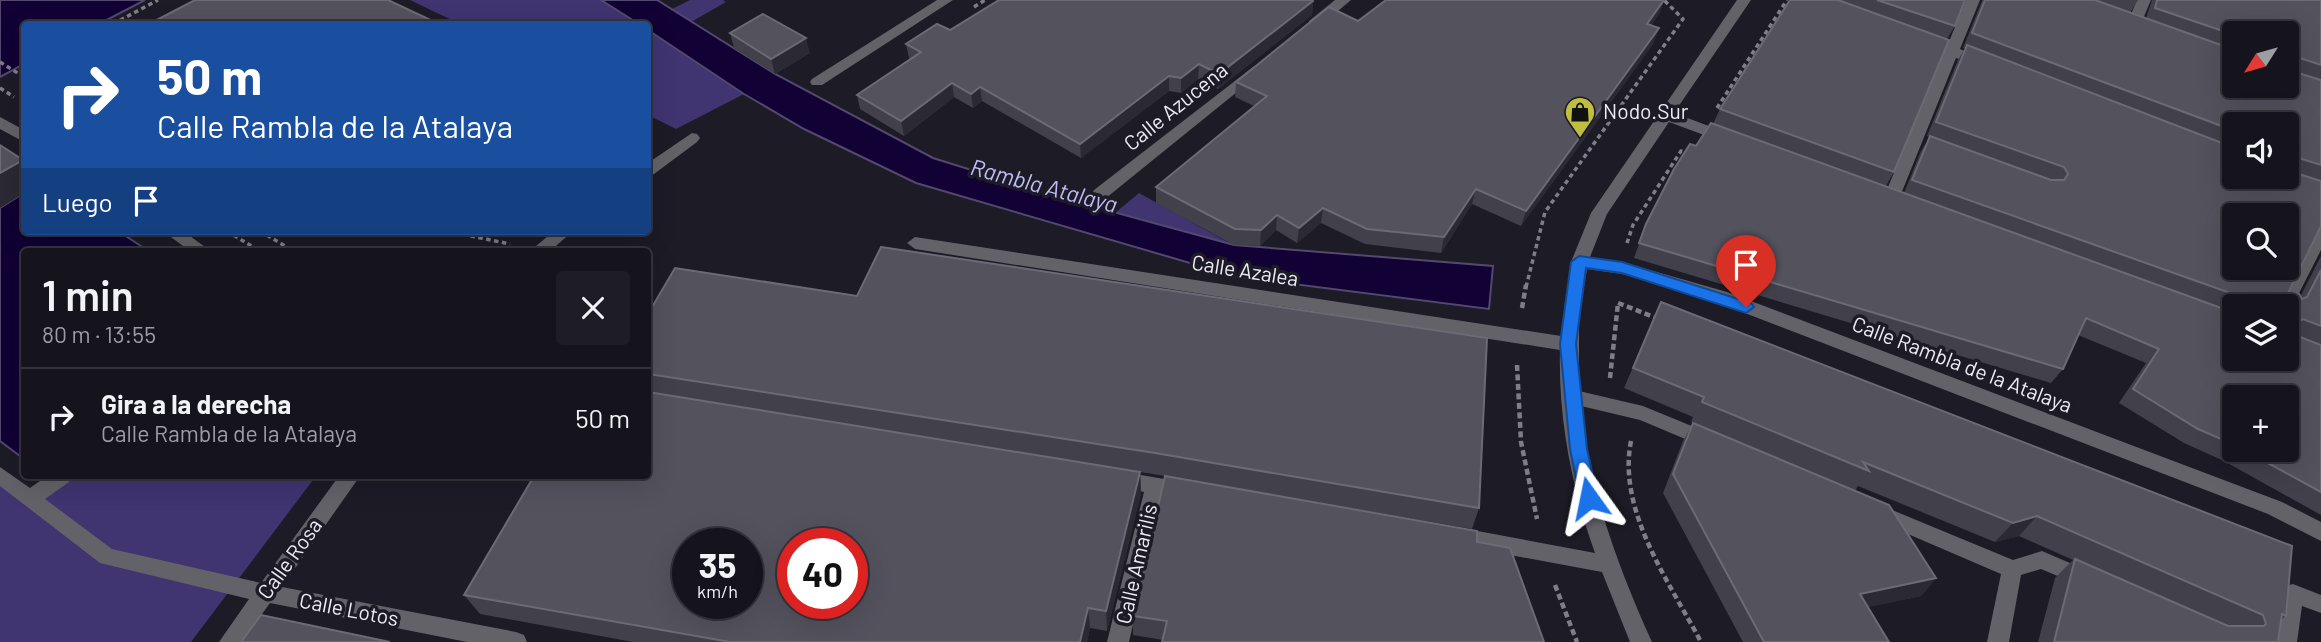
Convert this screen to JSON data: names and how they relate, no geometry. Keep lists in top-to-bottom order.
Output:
{
  "streets": {
    "street": [
      "Calle Azucena",
      "Calle Azalea",
      "Calle Rambla de la Atalaya",
      "Calle Rosa",
      "Calle Amarilis",
      "Calle Lotos"
    ]
  },
  "crossings": [
    ["Calle Rosa", "Calle Lotos"]
  ],
  "water": ["Rambla Atalaya"],
  "places": {
    "shop": ["Nodo.Sur"]
  },
  "north": "bottom left",
  "page": {
    "map_buttons": "+",
    "turn": ["50 m", "Calle Rambla de la Atalaya"],
    "then": "Luego",
    "heading": ["1 min", "80 m · 13:55"],
    "list": [
      {
        "name": "Gira a la derecha",
        "note": "Calle Rambla de la Atalaya",
        "value": "50 m"
      }
    ],
    "speed": "35 km/h",
    "limit": "40"
  }
}
